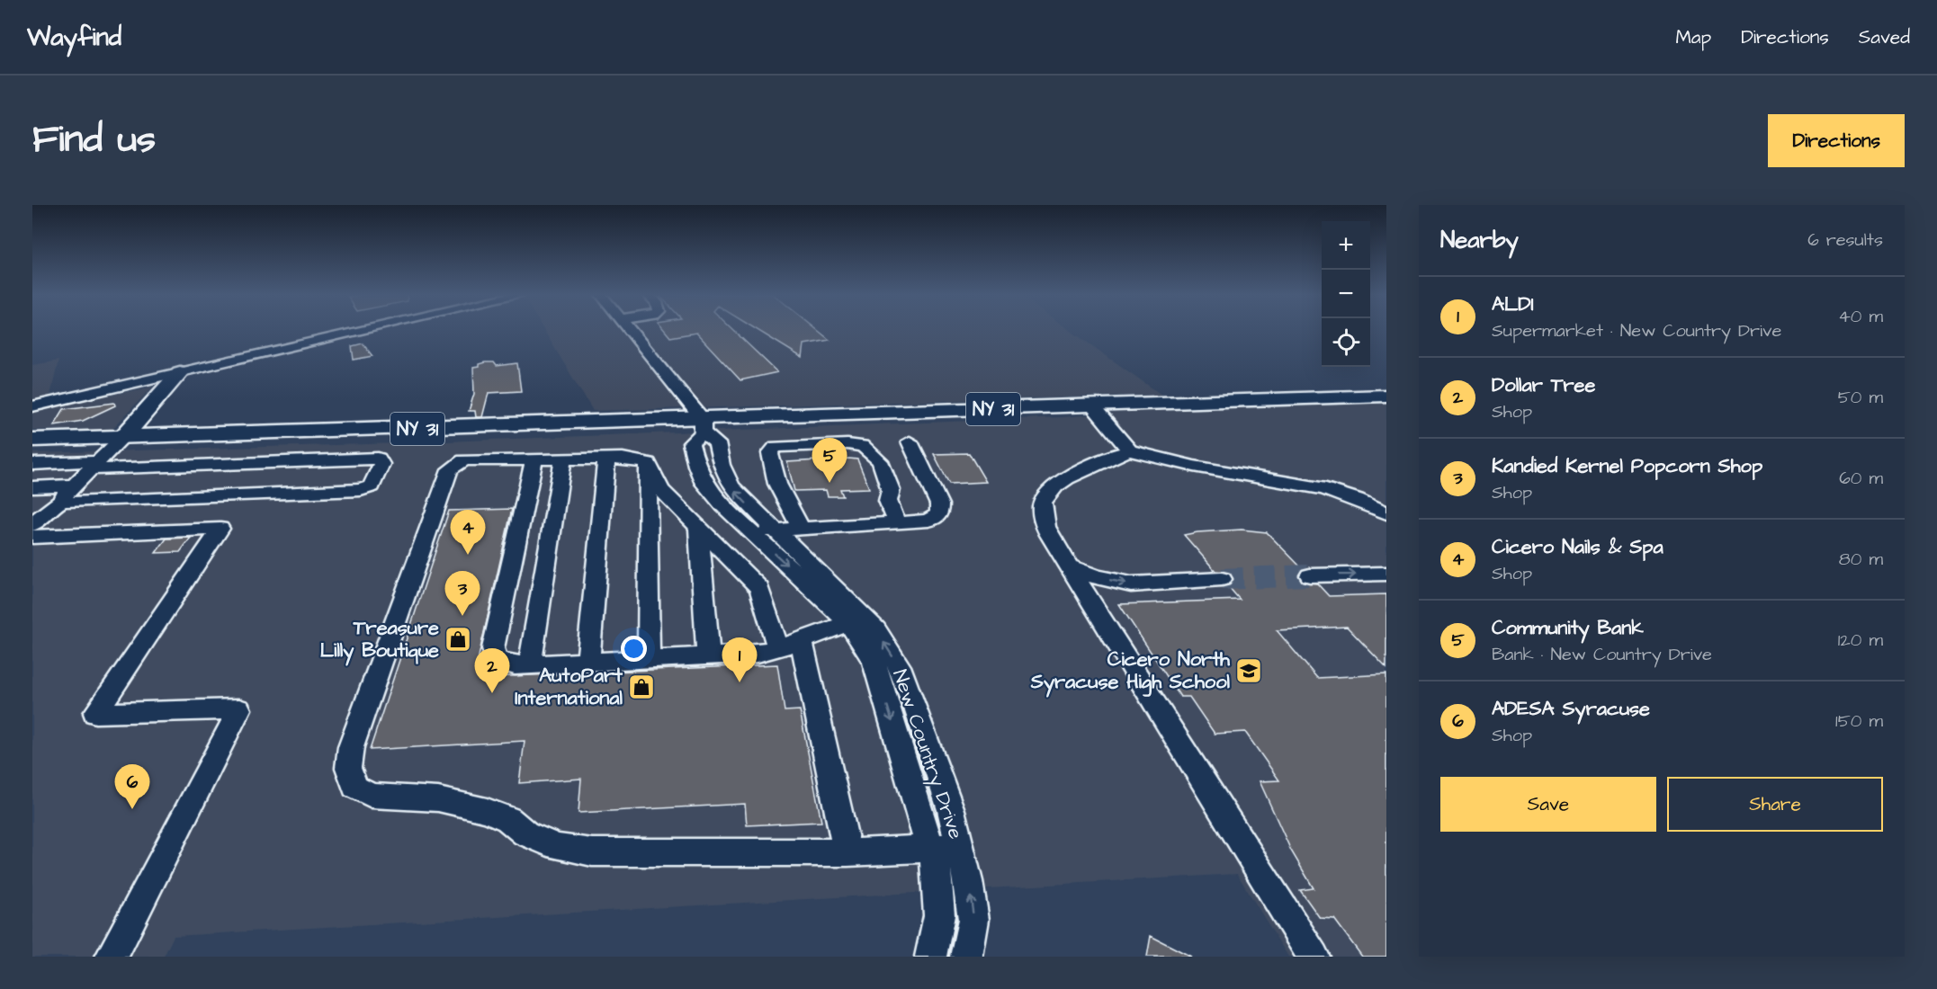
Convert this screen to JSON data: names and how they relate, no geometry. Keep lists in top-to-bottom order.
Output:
{
  "streets": {
    "main road": ["NY 31"],
    "street": ["New Country Drive"]
  },
  "crossings": [
    ["NY 31", "New Country Drive"]
  ],
  "places": {
    "shop": ["Treasure Lilly Boutique", "AutoPart International"],
    "school or university": ["Cicero North Syracuse High School"]
  },
  "page": {
    "header": "Wayfind",
    "nav": ["Map", "Directions", "Saved"],
    "title": "Find us",
    "buttons": [
      "Directions",
      ["Save", "Share"]
    ],
    "heading": ["Nearby", "6 results"],
    "map_buttons": ["+", "−"],
    "list": [
      {
        "mark": "1",
        "name": "ALDI",
        "note": "Supermarket · New Country Drive",
        "value": "40 m"
      },
      {
        "mark": "2",
        "name": "Dollar Tree",
        "note": "Shop",
        "value": "50 m"
      },
      {
        "mark": "3",
        "name": "Kandied Kernel Popcorn Shop",
        "note": "Shop",
        "value": "60 m"
      },
      {
        "mark": "4",
        "name": "Cicero Nails & Spa",
        "note": "Shop",
        "value": "80 m"
      },
      {
        "mark": "5",
        "name": "Community Bank",
        "note": "Bank · New Country Drive",
        "value": "120 m"
      },
      {
        "mark": "6",
        "name": "ADESA Syracuse",
        "note": "Shop",
        "value": "150 m"
      }
    ],
    "pins": [
      "5",
      "4",
      "3",
      "1",
      "2",
      "6"
    ]
  }
}
